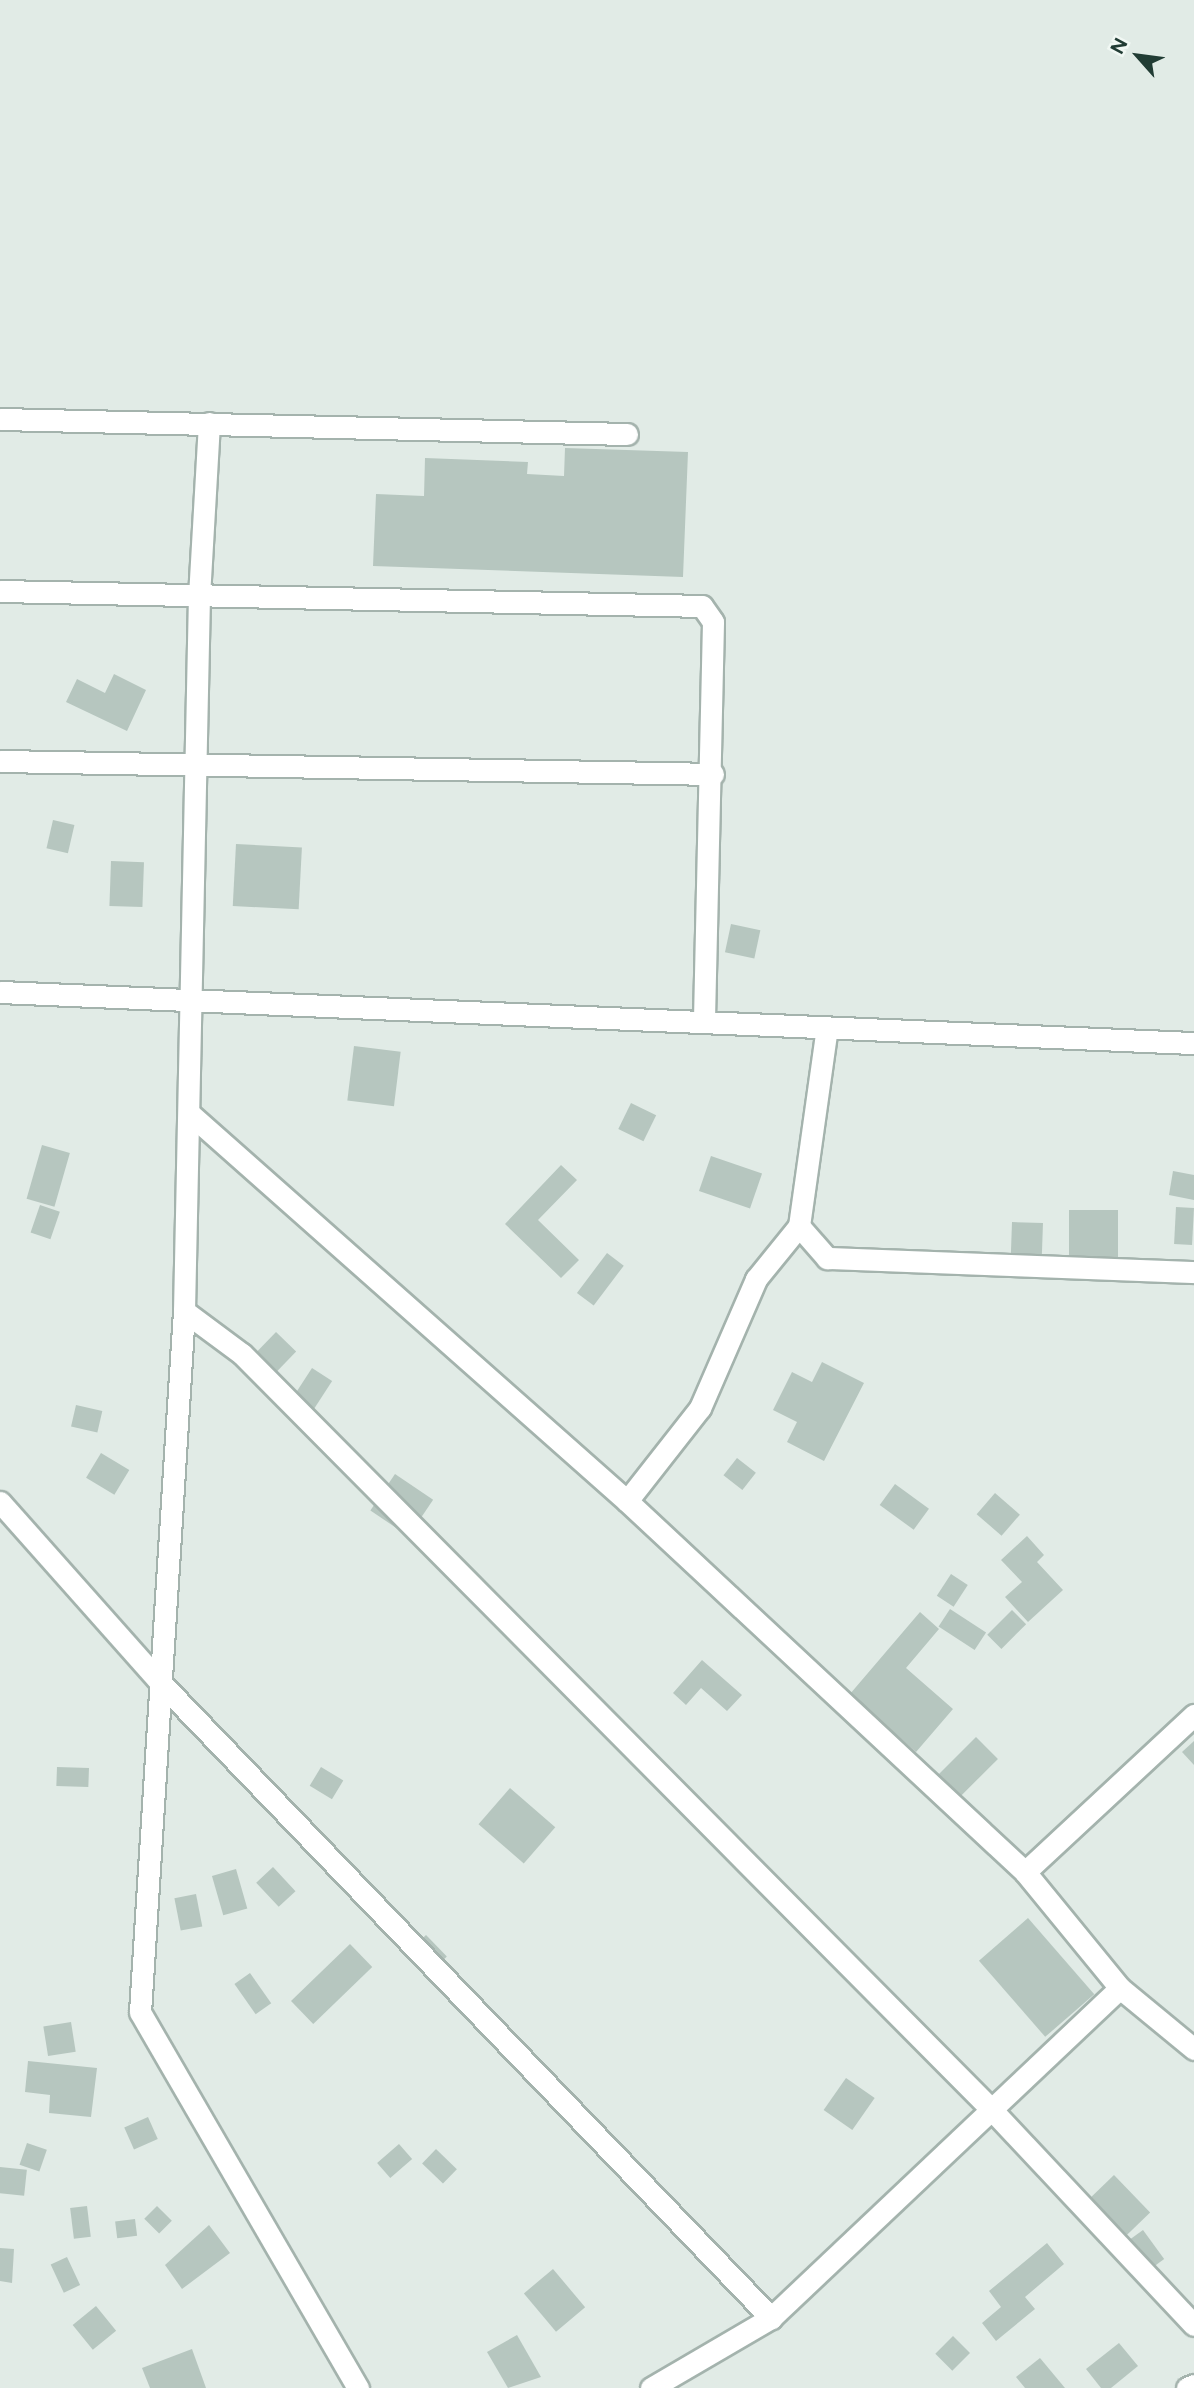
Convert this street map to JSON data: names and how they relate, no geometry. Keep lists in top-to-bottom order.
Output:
{
  "north": "top left"
}
